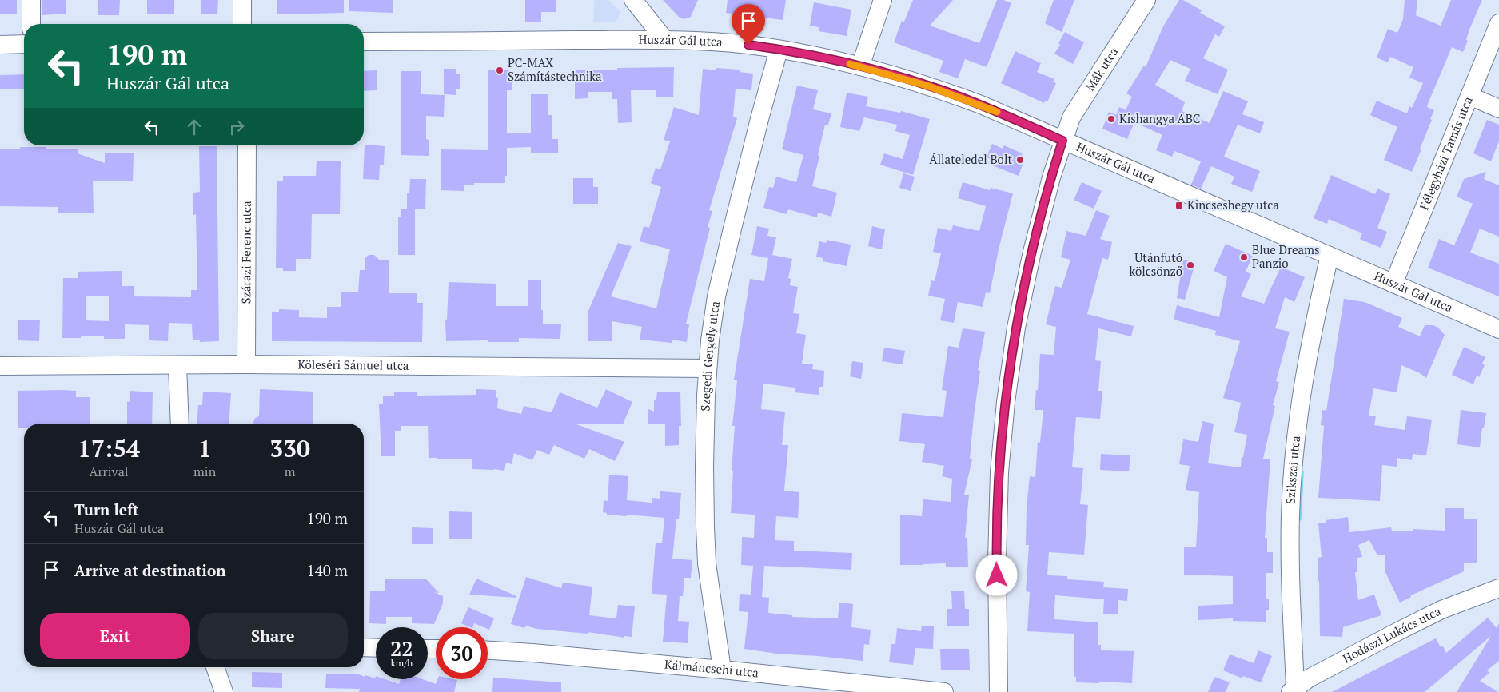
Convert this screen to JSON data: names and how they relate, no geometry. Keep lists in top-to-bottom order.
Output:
{
  "streets": {
    "street": [
      "Huszár Gál utca",
      "Mák utca",
      "Félegyházi Tamás utca",
      "Szárazi Ferenc utca",
      "Szegedi Gergely utca",
      "Köleséri Sámuel utca",
      "Szikszai utca",
      "Hodászi Lukács utca",
      "Kálmáncsehi utca"
    ]
  },
  "crossings": [
    ["Huszár Gál utca", "Mák utca"],
    ["Huszár Gál utca", "Félegyházi Tamás utca"],
    ["Huszár Gál utca", "Szegedi Gergely utca"],
    ["Huszár Gál utca", "Szikszai utca"],
    ["Szárazi Ferenc utca", "Köleséri Sámuel utca"],
    ["Szegedi Gergely utca", "Köleséri Sámuel utca"],
    ["Szegedi Gergely utca", "Kálmáncsehi utca"],
    ["Szikszai utca", "Hodászi Lukács utca"]
  ],
  "places": {
    "other": [
      "PC-MAX Számítástechnika",
      "Kishangya ABC",
      "Állateledel Bolt",
      "Blue Dreams Panzio",
      "Utánfutó kölcsönző"
    ],
    "transit": ["Kincseshegy utca"]
  },
  "page": {
    "turn": ["190 m", "Huszár Gál utca"],
    "eta": [
      "17:54",
      "Arrival",
      "1",
      "min",
      "330",
      "m"
    ],
    "list": [
      {
        "name": "Turn left",
        "note": "Huszár Gál utca",
        "value": "190 m"
      },
      {
        "name": "Arrive at destination",
        "value": "140 m"
      }
    ],
    "buttons": ["Exit", "Share"],
    "speed": "22 km/h",
    "limit": "30"
  }
}
